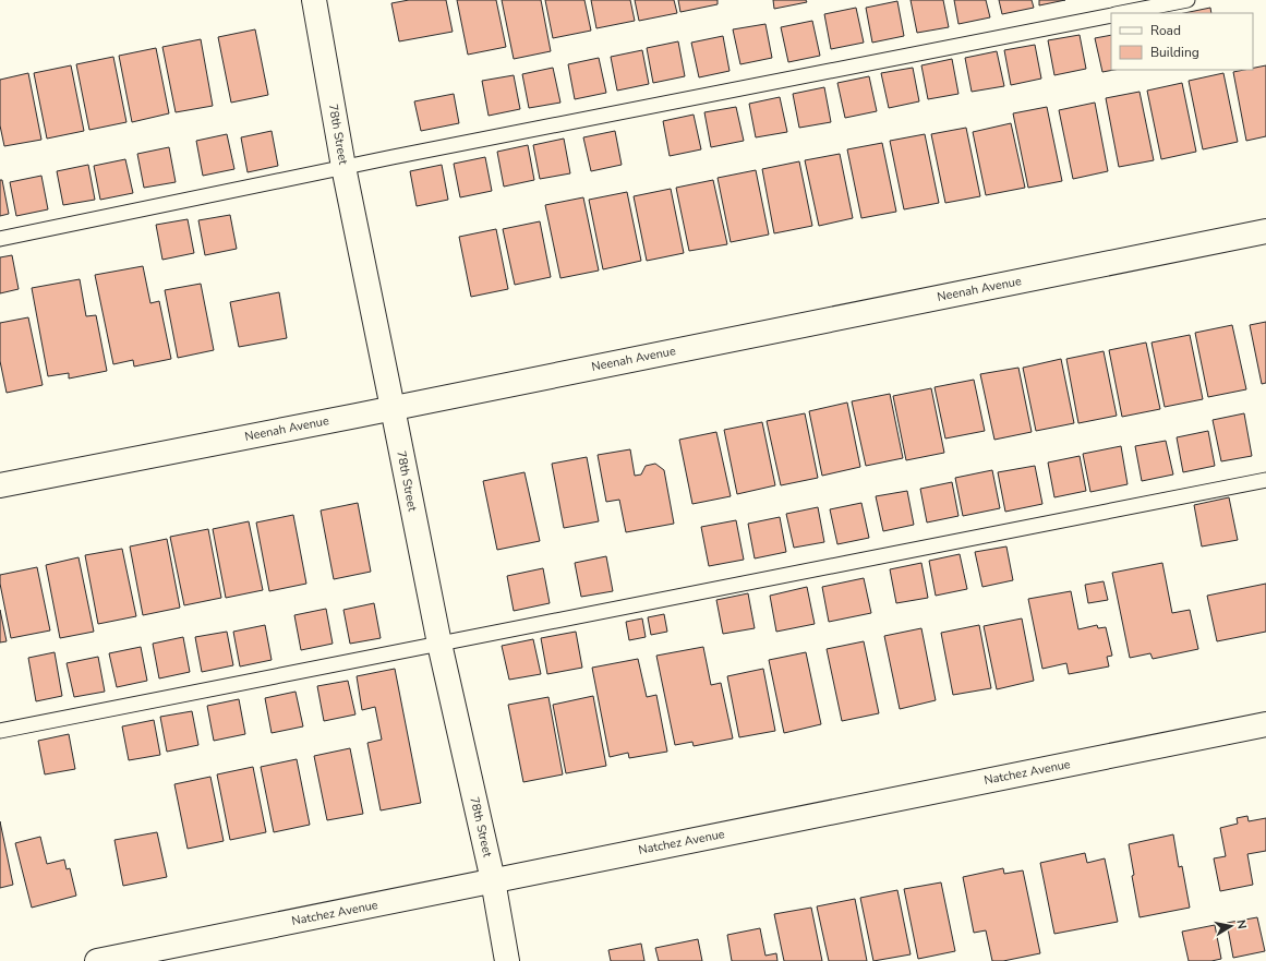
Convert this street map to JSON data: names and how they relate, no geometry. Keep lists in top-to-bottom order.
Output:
{
  "streets": {
    "street": ["78th Street", "Neenah Avenue", "Natchez Avenue"]
  },
  "crossings": [
    ["78th Street", "Neenah Avenue"],
    ["78th Street", "Natchez Avenue"]
  ],
  "legend": ["Road", "Building"],
  "north": "right"
}
